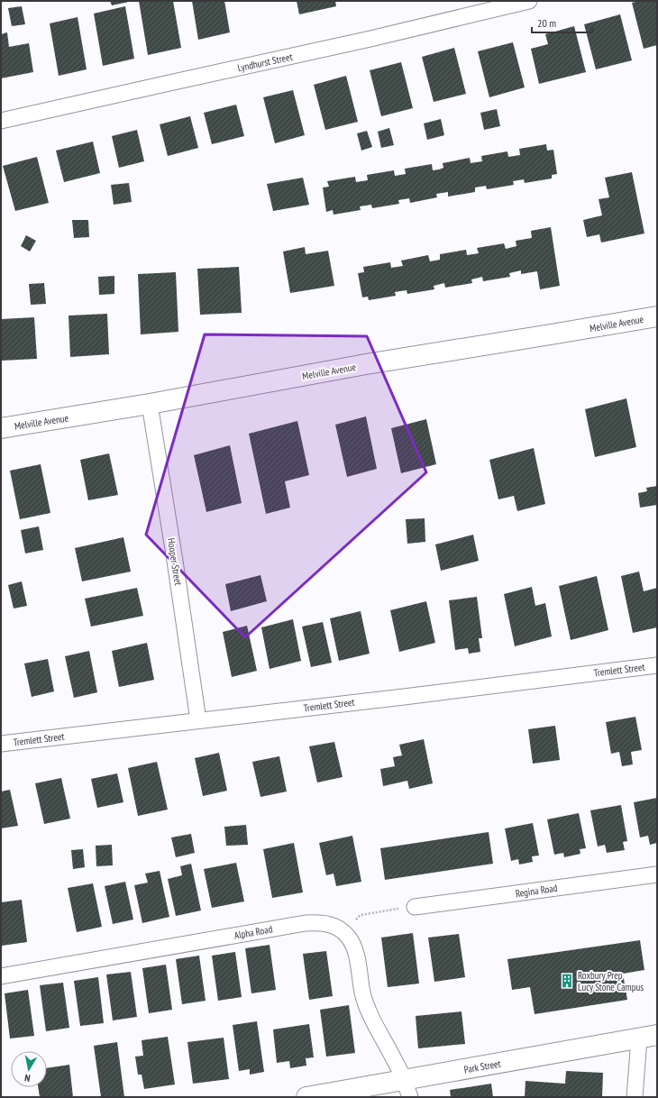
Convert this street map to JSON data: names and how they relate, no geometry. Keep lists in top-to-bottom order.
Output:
{
  "streets": {
    "street": [
      "Lyndhurst Street",
      "Melville Avenue",
      "Hooper Street",
      "Tremlett Street",
      "Regina Road",
      "Alpha Road",
      "Park Street"
    ]
  },
  "crossings": [
    ["Melville Avenue", "Hooper Street"],
    ["Hooper Street", "Tremlett Street"],
    ["Alpha Road", "Park Street"]
  ],
  "places": {
    "building": ["Roxbury Prep Lucy Stone Campus"]
  },
  "scale_bar": "20 m",
  "north": "bottom"
}
